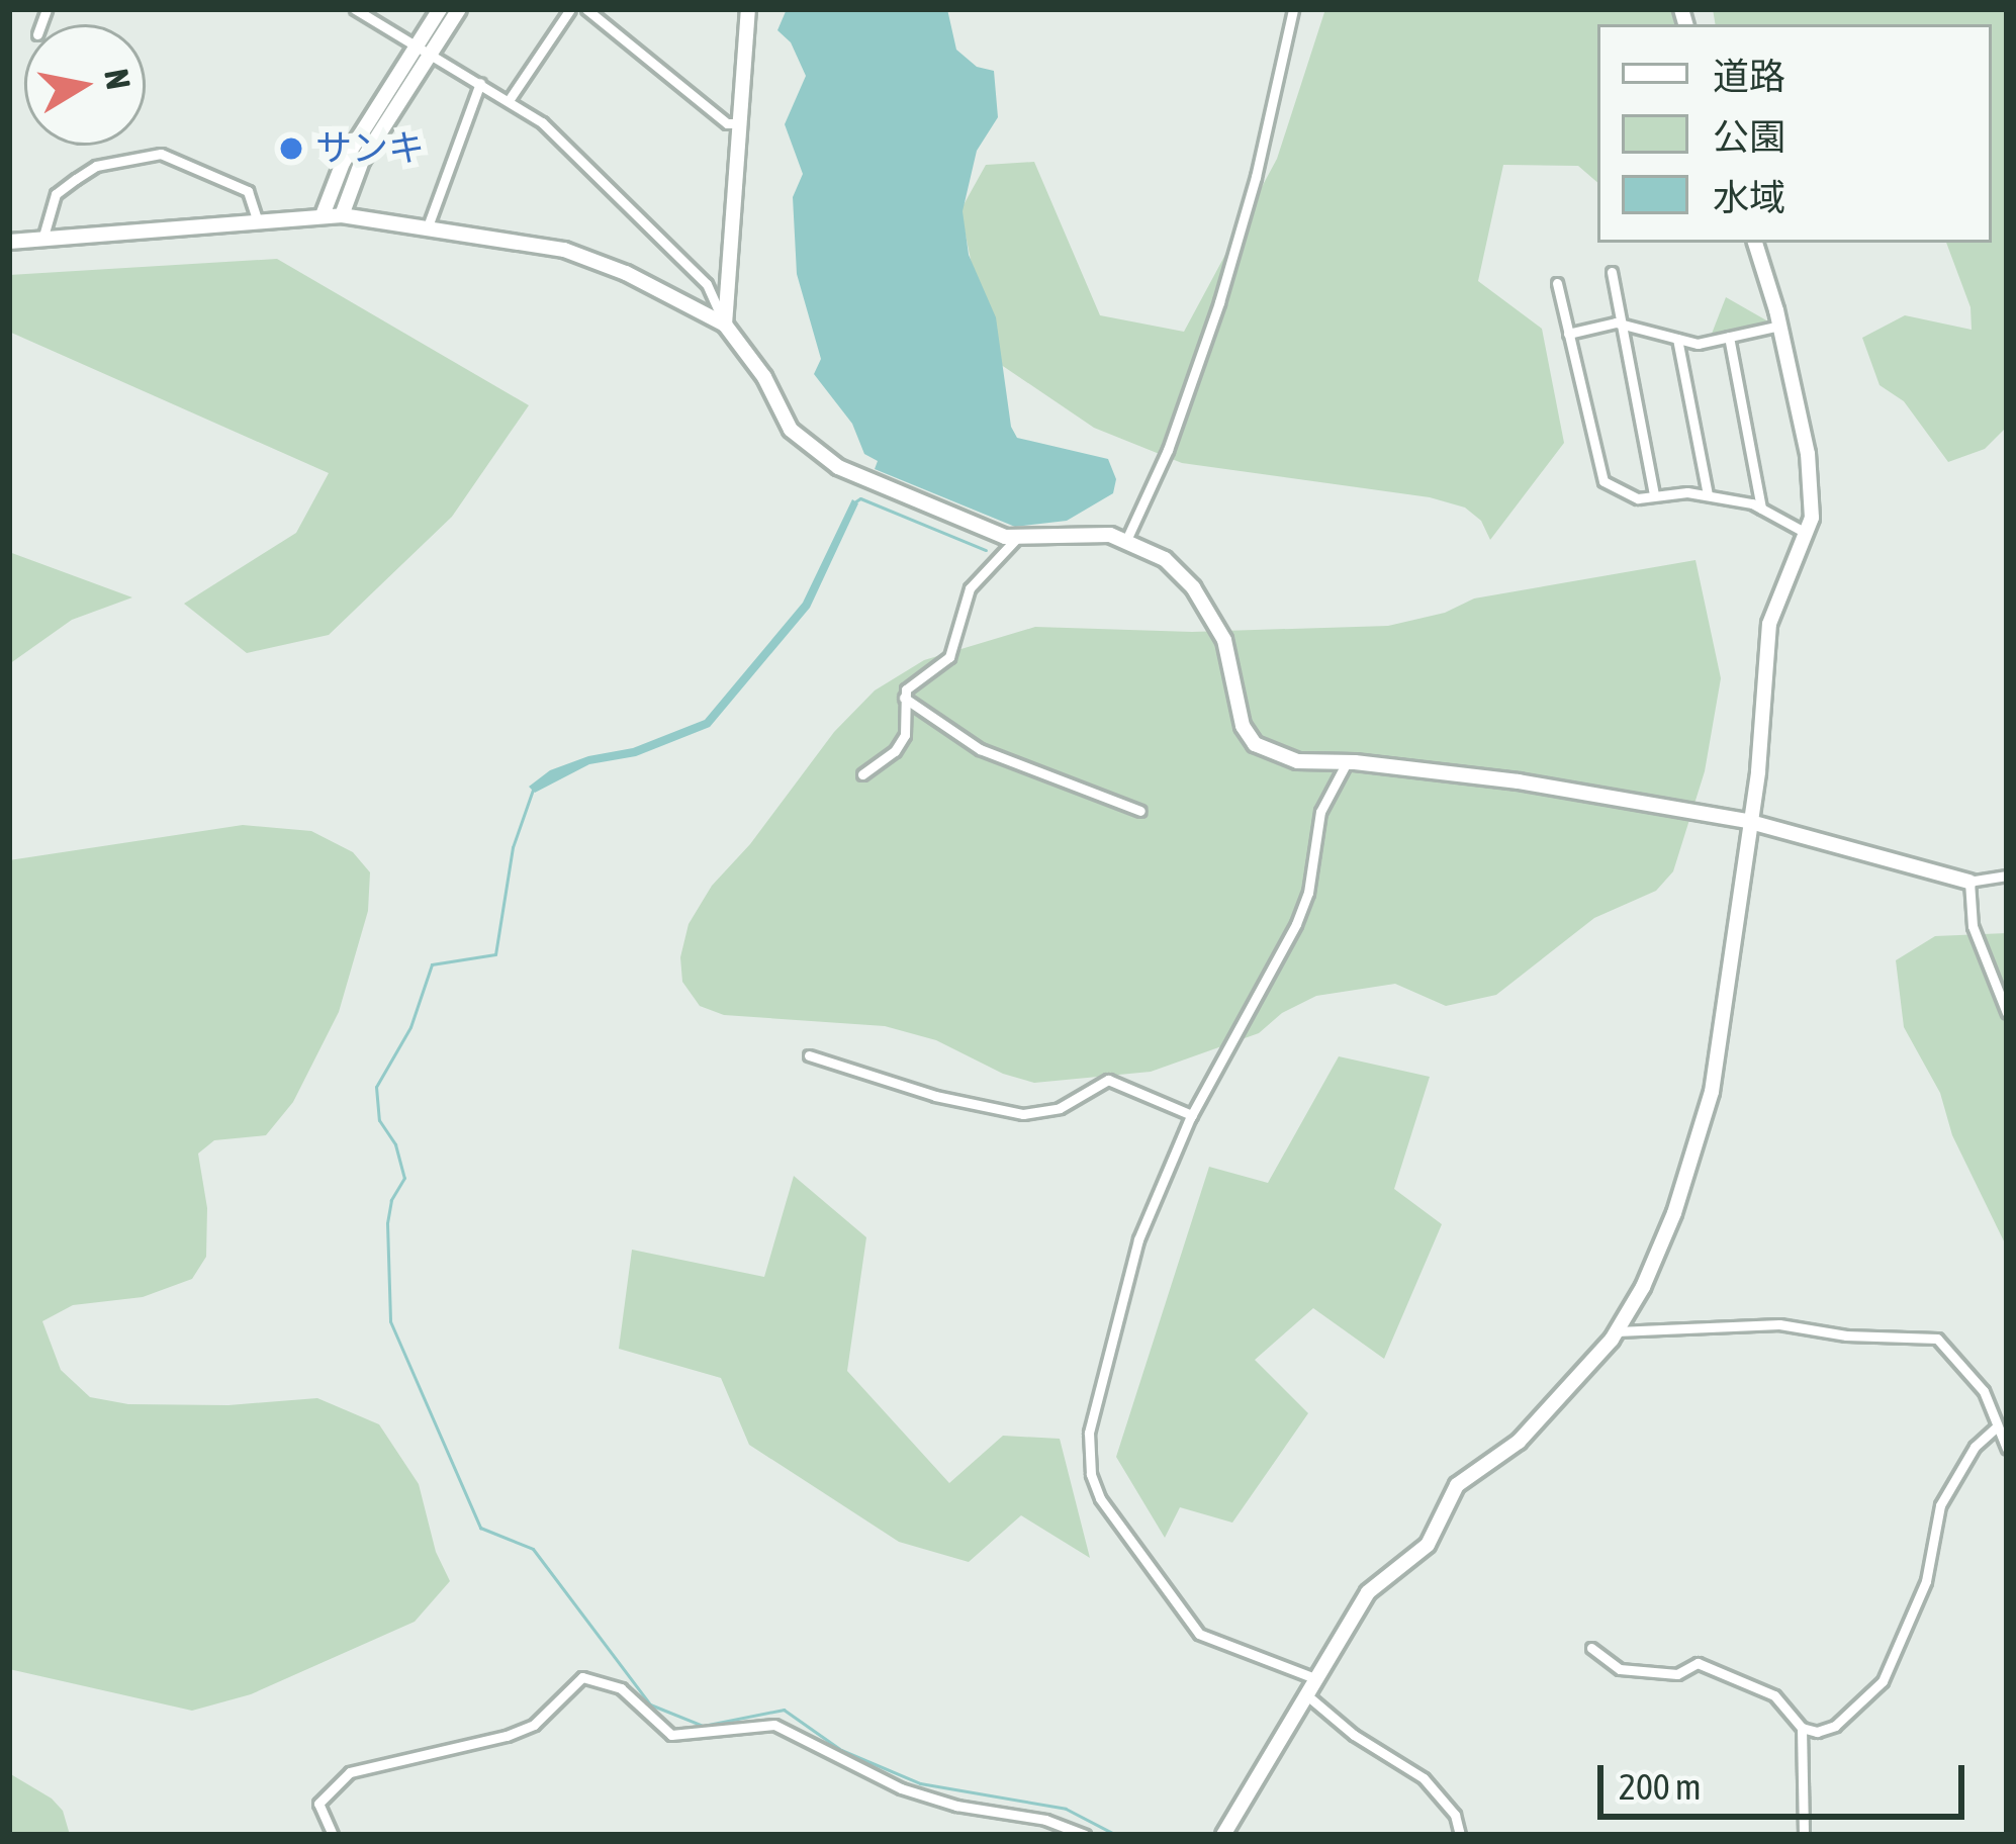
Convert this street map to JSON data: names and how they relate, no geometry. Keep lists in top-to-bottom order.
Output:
{
  "places": ["サンキ"],
  "legend": ["道路", "公園", "水域"],
  "scale_bar": "200 m",
  "north": "right"
}
